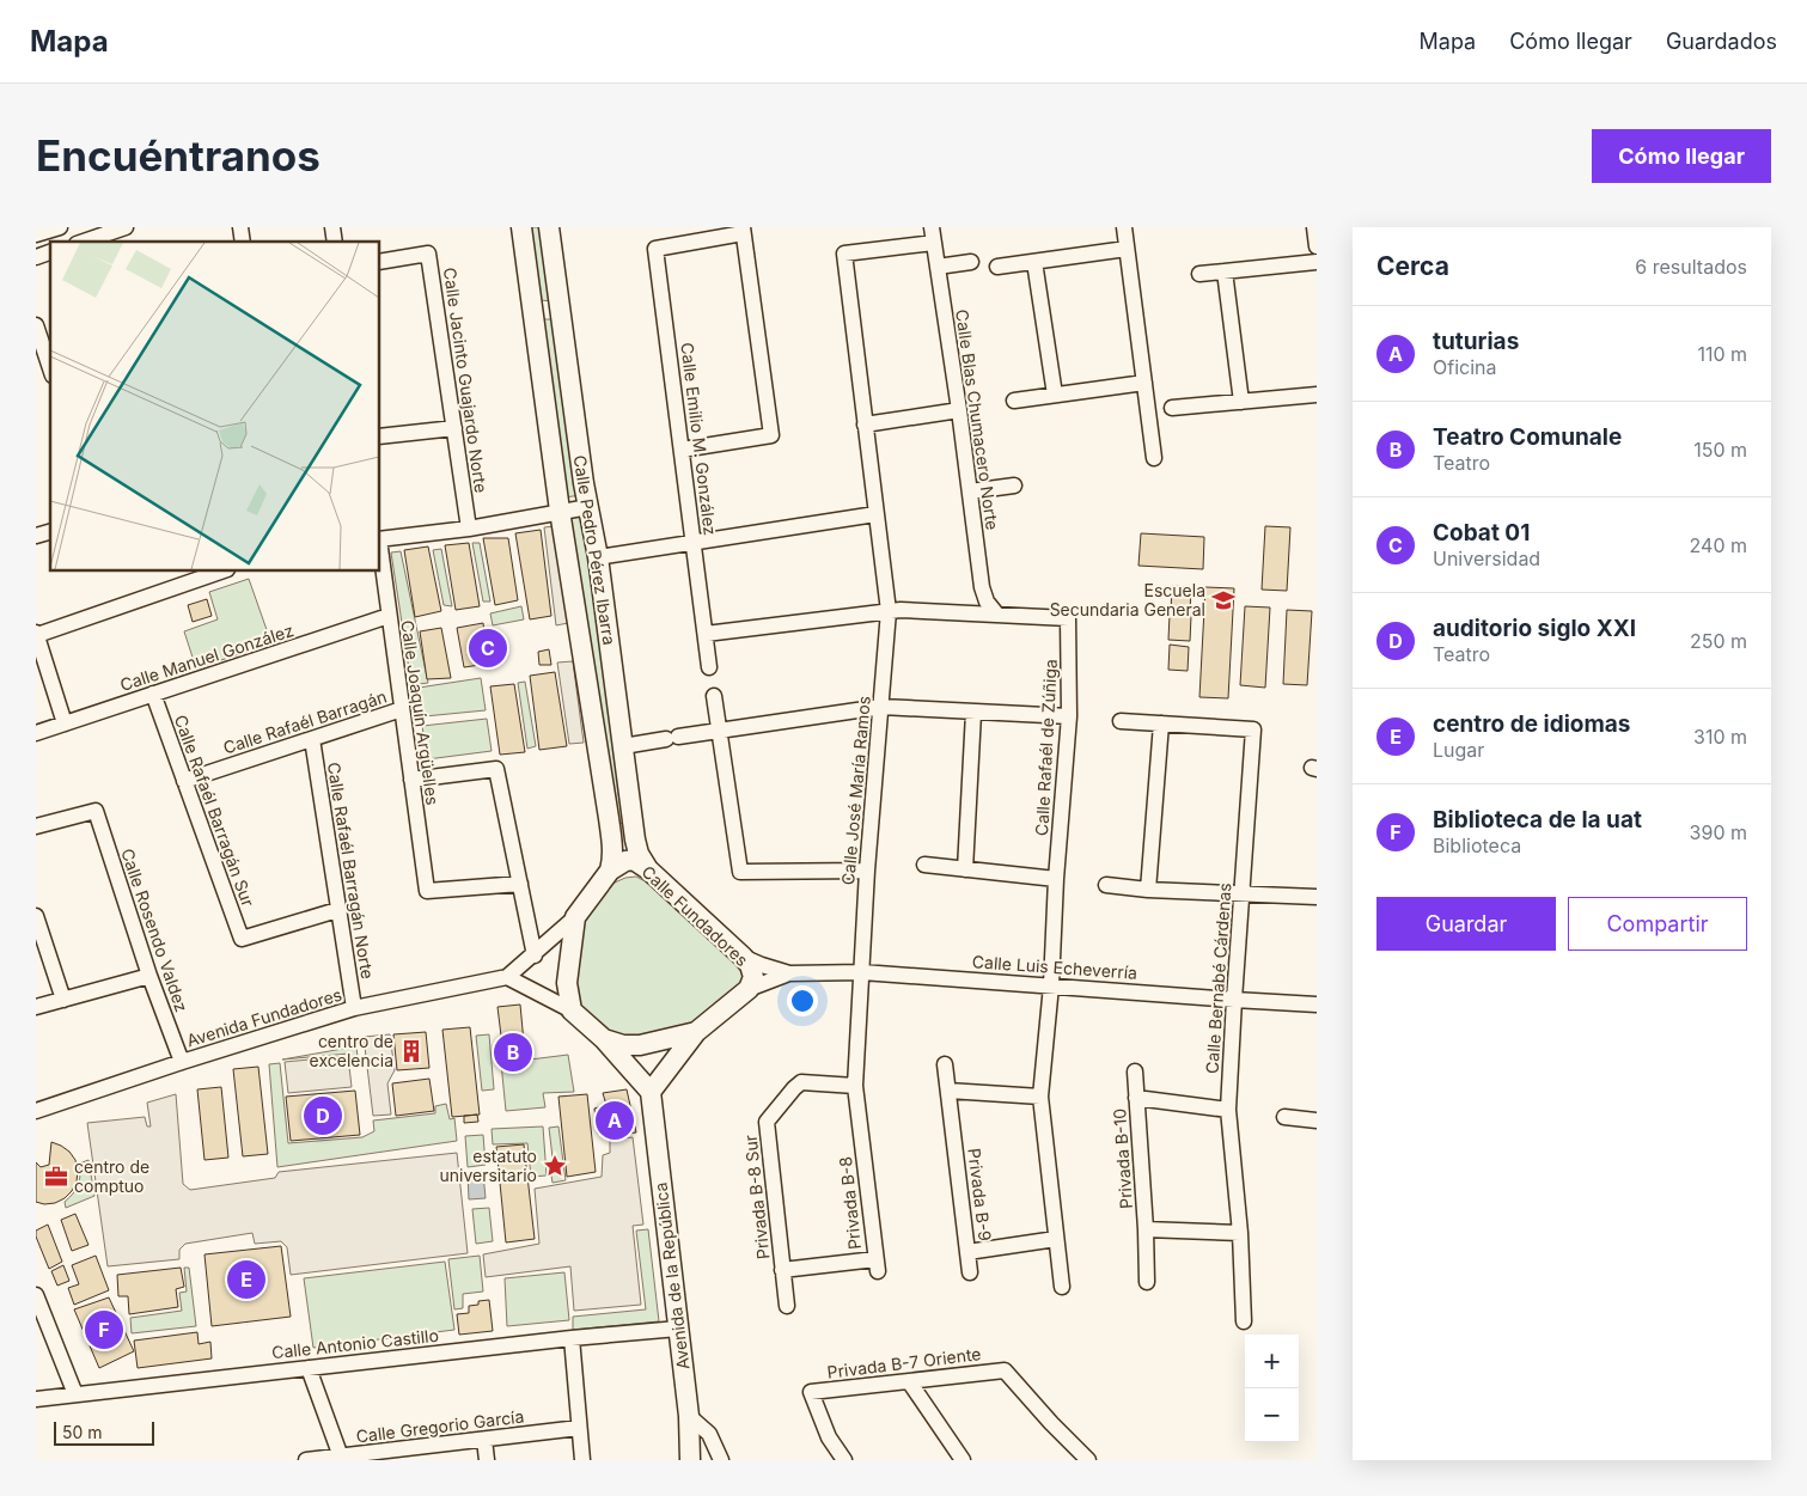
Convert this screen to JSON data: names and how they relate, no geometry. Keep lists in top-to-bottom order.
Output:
{
  "streets": {
    "main road": ["Calle Pedro Pérez Ibarra", "Calle Fundadores", "Avenida de la República"],
    "street": [
      "Calle Jacinto Guajardo Norte",
      "Calle Blas Chumacero Norte",
      "Calle Emilio M. González",
      "Calle Manuel González",
      "Calle Joaquín Argüelles",
      "Calle Rafaél Barragán",
      "Calle Rafaél de Zúñiga",
      "Calle José María Ramos",
      "Calle Rafaél Barragán Sur",
      "Calle Rafaél Barragán Norte",
      "Calle Rosendo Valdez",
      "Calle Luis Echeverría",
      "Calle Bernabé Cárdenas",
      "Avenida Fundadores",
      "Privada B-10",
      "Privada B-9",
      "Privada B-8 Sur",
      "Privada B-8",
      "Calle Antonio Castillo",
      "Privada B-7 Oriente",
      "Calle Gregorio García"
    ]
  },
  "crossings": [
    ["Calle Blas Chumacero Norte", "Calle Rafaél de Zúñiga"],
    ["Calle Blas Chumacero Norte", "Calle José María Ramos"],
    ["Calle Pedro Pérez Ibarra", "Calle Fundadores"],
    ["Calle Pedro Pérez Ibarra", "Calle Luis Echeverría"],
    ["Calle Manuel González", "Calle Joaquín Argüelles"],
    ["Calle Manuel González", "Calle Rafaél Barragán Sur"],
    ["Calle Joaquín Argüelles", "Calle Rafaél Barragán"],
    ["Calle Rafaél Barragán", "Calle Rafaél Barragán Sur"],
    ["Calle Rafaél Barragán", "Calle Rafaél Barragán Norte"],
    ["Calle Rafaél de Zúñiga", "Calle Luis Echeverría"],
    ["Calle Rafaél de Zúñiga", "Privada B-9"],
    ["Calle José María Ramos", "Calle Luis Echeverría"],
    ["Calle José María Ramos", "Privada B-8"],
    ["Calle Rafaél Barragán Sur", "Calle Rafaél Barragán Norte"],
    ["Calle Rafaél Barragán Norte", "Avenida Fundadores"],
    ["Calle Fundadores", "Calle Luis Echeverría"],
    ["Calle Fundadores", "Avenida de la República"],
    ["Calle Rosendo Valdez", "Avenida Fundadores"],
    ["Calle Luis Echeverría", "Calle Bernabé Cárdenas"],
    ["Calle Luis Echeverría", "Privada B-8"],
    ["Calle Bernabé Cárdenas", "Privada B-10"],
    ["Privada B-8 Sur", "Privada B-8"],
    ["Avenida de la República", "Calle Antonio Castillo"]
  ],
  "places": {
    "school or university": ["Escuela Secundaria General"],
    "building": ["centro de excelencia"],
    "place": ["estatuto universitario"],
    "office": ["centro de comptuo"]
  },
  "scale_bar": "50 m",
  "page": {
    "header": "Mapa",
    "nav": ["Mapa", "Cómo llegar", "Guardados"],
    "buttons": [
      "Cómo llegar",
      ["Guardar", "Compartir"]
    ],
    "title": "Encuéntranos",
    "heading": ["Cerca", "6 resultados"],
    "list": [
      {
        "mark": "A",
        "name": "tuturias",
        "note": "Oficina",
        "value": "110 m"
      },
      {
        "mark": "B",
        "name": "Teatro Comunale",
        "note": "Teatro",
        "value": "150 m"
      },
      {
        "mark": "C",
        "name": "Cobat 01",
        "note": "Universidad",
        "value": "240 m"
      },
      {
        "mark": "D",
        "name": "auditorio siglo XXI",
        "note": "Teatro",
        "value": "250 m"
      },
      {
        "mark": "E",
        "name": "centro de idiomas",
        "note": "Lugar",
        "value": "310 m"
      },
      {
        "mark": "F",
        "name": "Biblioteca de la uat",
        "note": "Biblioteca",
        "value": "390 m"
      }
    ],
    "pins": [
      "C",
      "B",
      "D",
      "A",
      "E",
      "F"
    ],
    "map_buttons": ["+", "−"],
    "scale": "50 m"
  }
}
